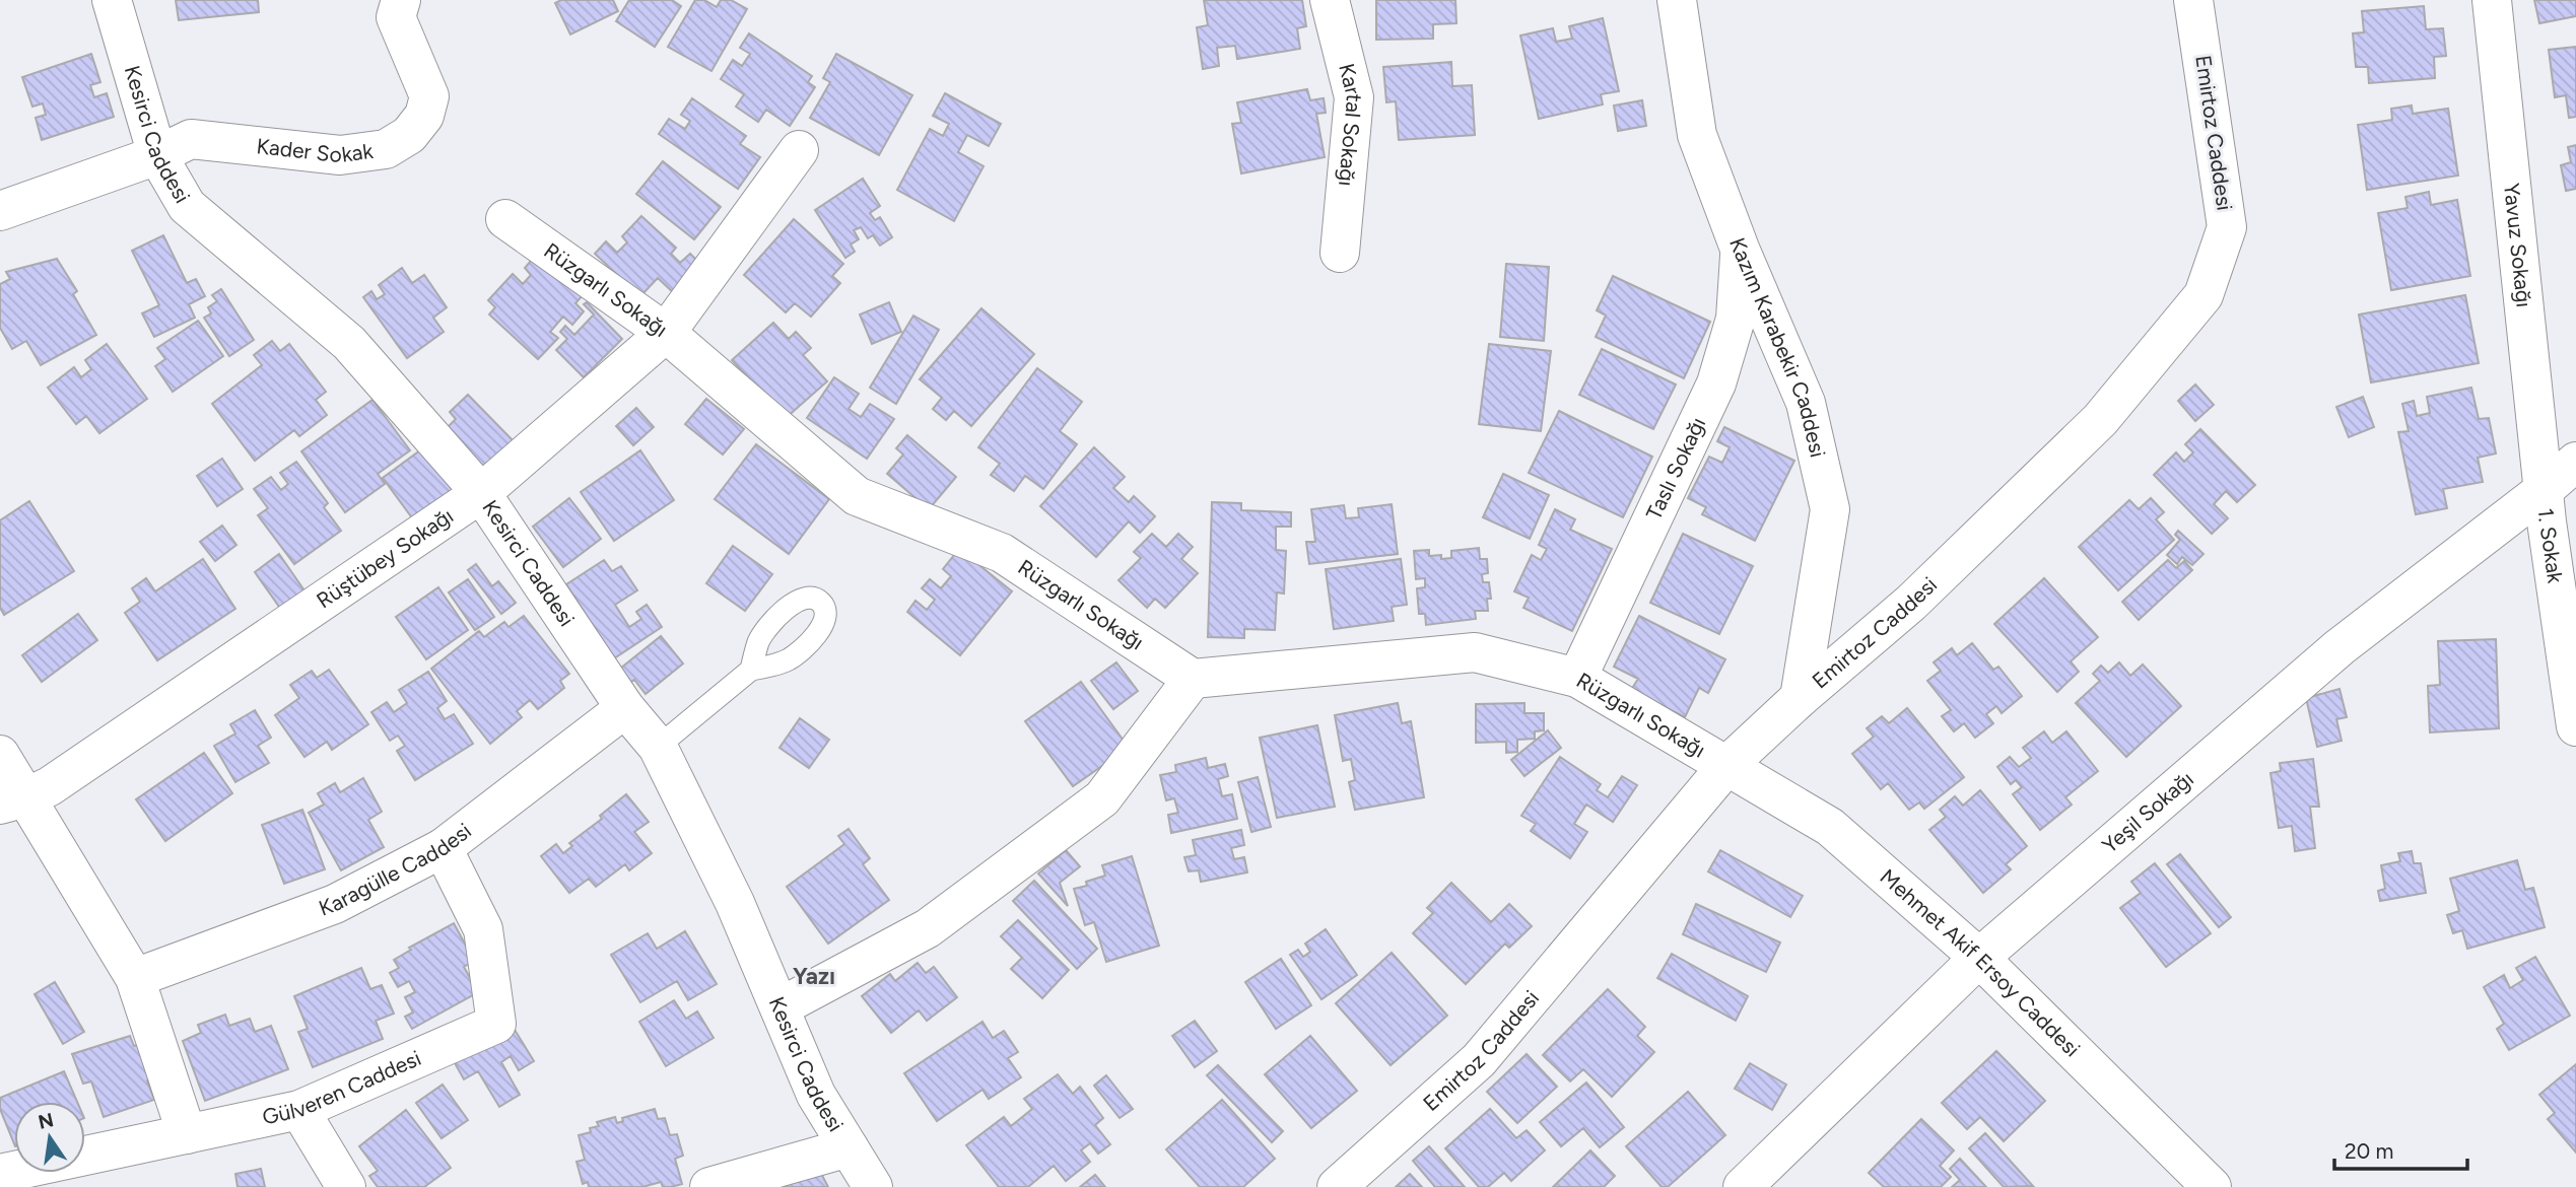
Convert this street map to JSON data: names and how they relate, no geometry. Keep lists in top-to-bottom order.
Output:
{
  "streets": {
    "street": [
      "Kartal Sokağı",
      "Kesirci Caddesi",
      "Emirtoz Caddesi",
      "Kader Sokak",
      "Yavuz Sokağı",
      "Rüzgarlı Sokağı",
      "Kazım Karabekir Caddesi",
      "Taslı Sokağı",
      "1. Sokak",
      "Rüştübey Sokağı",
      "Yeşil Sokağı",
      "Karagülle Caddesi",
      "Mehmet Akif Ersoy Caddesi",
      "Gülveren Caddesi"
    ]
  },
  "crossings": [
    ["Kesirci Caddesi", "Kader Sokak"],
    ["Kesirci Caddesi", "Rüştübey Sokağı"],
    ["Kesirci Caddesi", "Karagülle Caddesi"],
    ["Emirtoz Caddesi", "Rüzgarlı Sokağı"],
    ["Emirtoz Caddesi", "Kazım Karabekir Caddesi"],
    ["Emirtoz Caddesi", "Mehmet Akif Ersoy Caddesi"],
    ["Yavuz Sokağı", "1. Sokak"],
    ["Yavuz Sokağı", "Yeşil Sokağı"],
    ["Rüzgarlı Sokağı", "Taslı Sokağı"],
    ["Rüzgarlı Sokağı", "Rüştübey Sokağı"],
    ["Rüzgarlı Sokağı", "Mehmet Akif Ersoy Caddesi"],
    ["Kazım Karabekir Caddesi", "Taslı Sokağı"],
    ["1. Sokak", "Yeşil Sokağı"],
    ["Yeşil Sokağı", "Mehmet Akif Ersoy Caddesi"],
    ["Karagülle Caddesi", "Gülveren Caddesi"]
  ],
  "districts": ["Yazı"],
  "scale_bar": "20 m",
  "north": "top"
}
